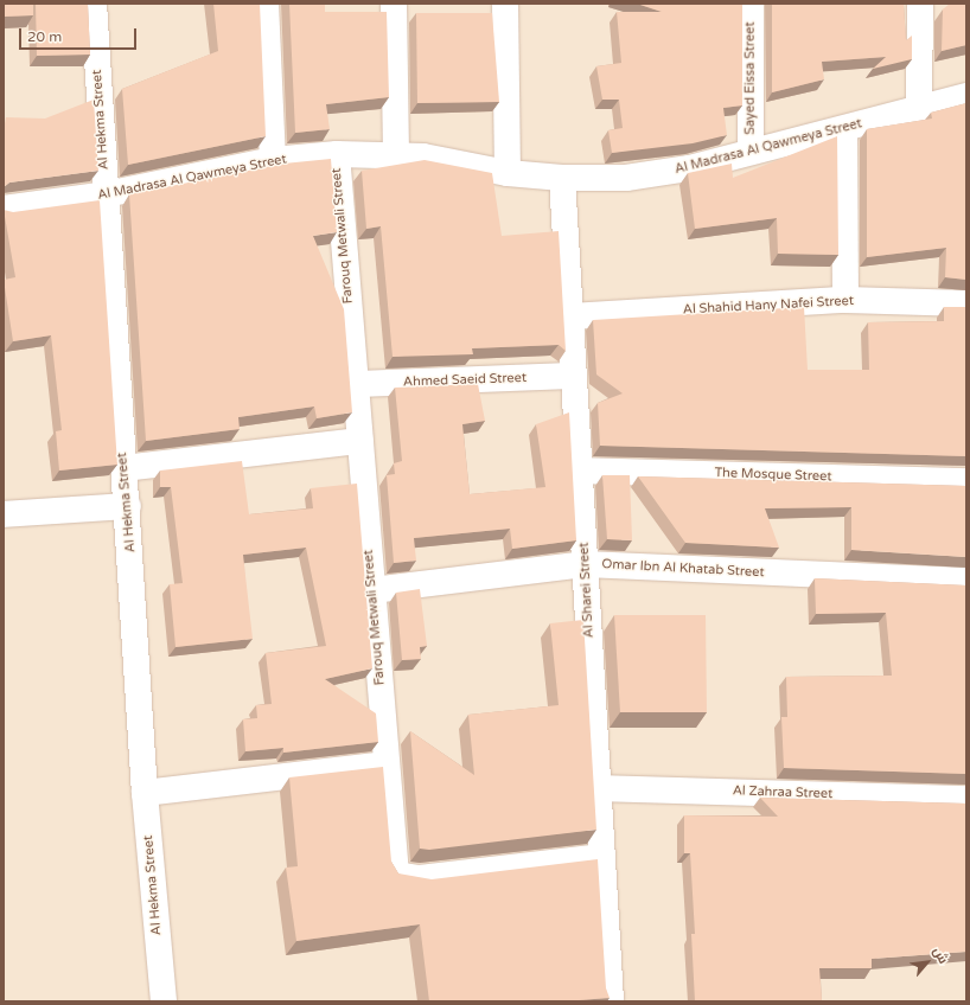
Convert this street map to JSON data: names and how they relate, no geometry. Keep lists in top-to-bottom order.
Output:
{
  "streets": {
    "street": [
      "Sayed Eissa Street",
      "Al Hekma Street",
      "Al Madrasa Al Qawmeya Street",
      "Farouq Metwali Street",
      "Al Shahid Hany Nafei Street",
      "Ahmed Saeid Street",
      "The Mosque Street",
      "Omar Ibn Al Khatab Street",
      "Al Sharei Street",
      "Al Zahraa Street"
    ]
  },
  "crossings": [
    ["Sayed Eissa Street", "Al Madrasa Al Qawmeya Street"],
    ["Al Hekma Street", "Al Madrasa Al Qawmeya Street"],
    ["Al Madrasa Al Qawmeya Street", "Farouq Metwali Street"],
    ["Al Madrasa Al Qawmeya Street", "Al Sharei Street"],
    ["Farouq Metwali Street", "Ahmed Saeid Street"],
    ["Farouq Metwali Street", "Omar Ibn Al Khatab Street"],
    ["Farouq Metwali Street", "Al Sharei Street"],
    ["Al Shahid Hany Nafei Street", "Al Sharei Street"],
    ["Ahmed Saeid Street", "Al Sharei Street"],
    ["The Mosque Street", "Al Sharei Street"],
    ["Omar Ibn Al Khatab Street", "Al Sharei Street"],
    ["Al Sharei Street", "Al Zahraa Street"]
  ],
  "scale_bar": "20 m",
  "north": "top right"
}
